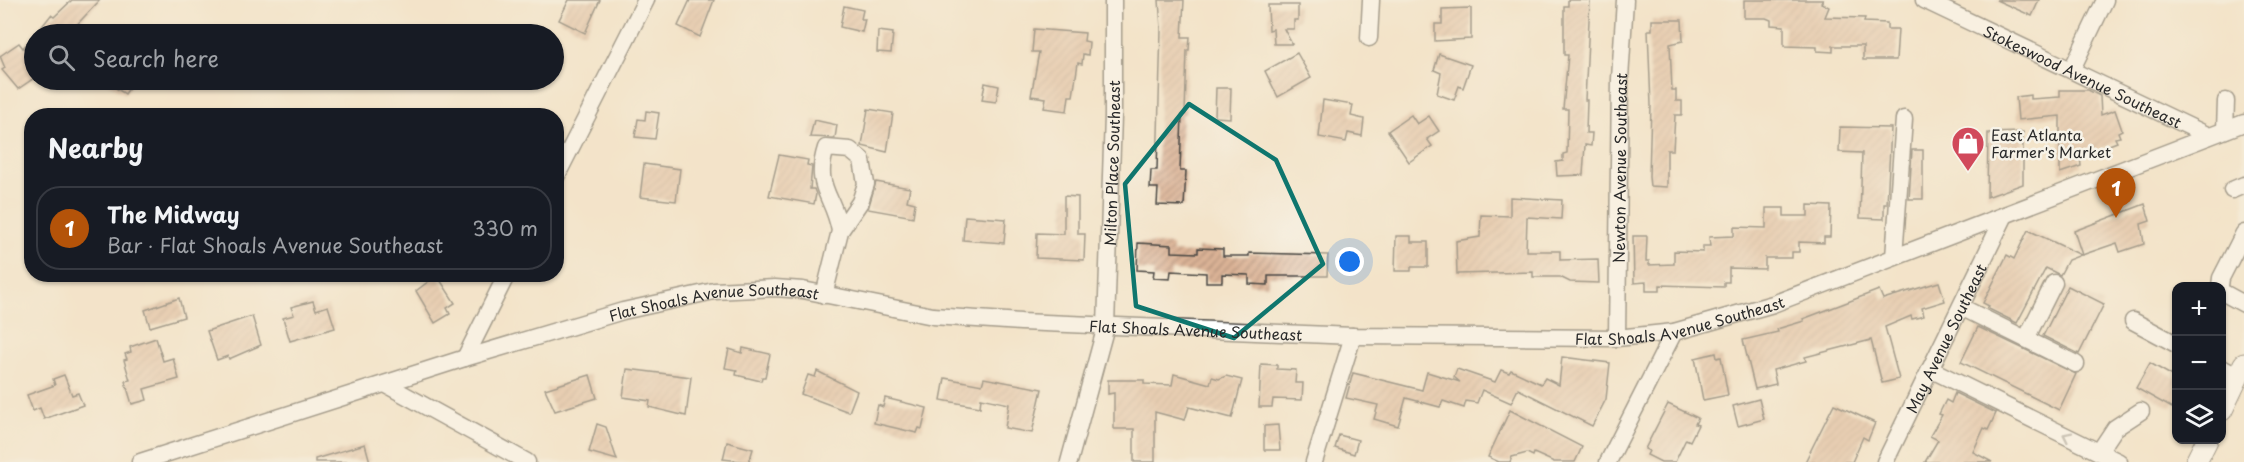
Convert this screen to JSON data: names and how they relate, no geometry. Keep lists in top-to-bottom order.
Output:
{
  "streets": {
    "street": [
      "Stokeswood Avenue Southeast",
      "Milton Place Southeast",
      "Newton Avenue Southeast",
      "Flat Shoals Avenue Southeast",
      "May Avenue Southeast"
    ]
  },
  "crossings": [
    ["Stokeswood Avenue Southeast", "Flat Shoals Avenue Southeast"],
    ["Milton Place Southeast", "Flat Shoals Avenue Southeast"],
    ["Newton Avenue Southeast", "Flat Shoals Avenue Southeast"],
    ["Flat Shoals Avenue Southeast", "May Avenue Southeast"]
  ],
  "places": {
    "shop": ["East Atlanta Farmer's Market"]
  },
  "page": {
    "search": "Search here",
    "heading": "Nearby",
    "pins": "1",
    "list": [
      {
        "mark": "1",
        "name": "The Midway",
        "note": "Bar · Flat Shoals Avenue Southeast",
        "value": "330 m"
      }
    ],
    "map_buttons": ["+", "−"]
  }
}
